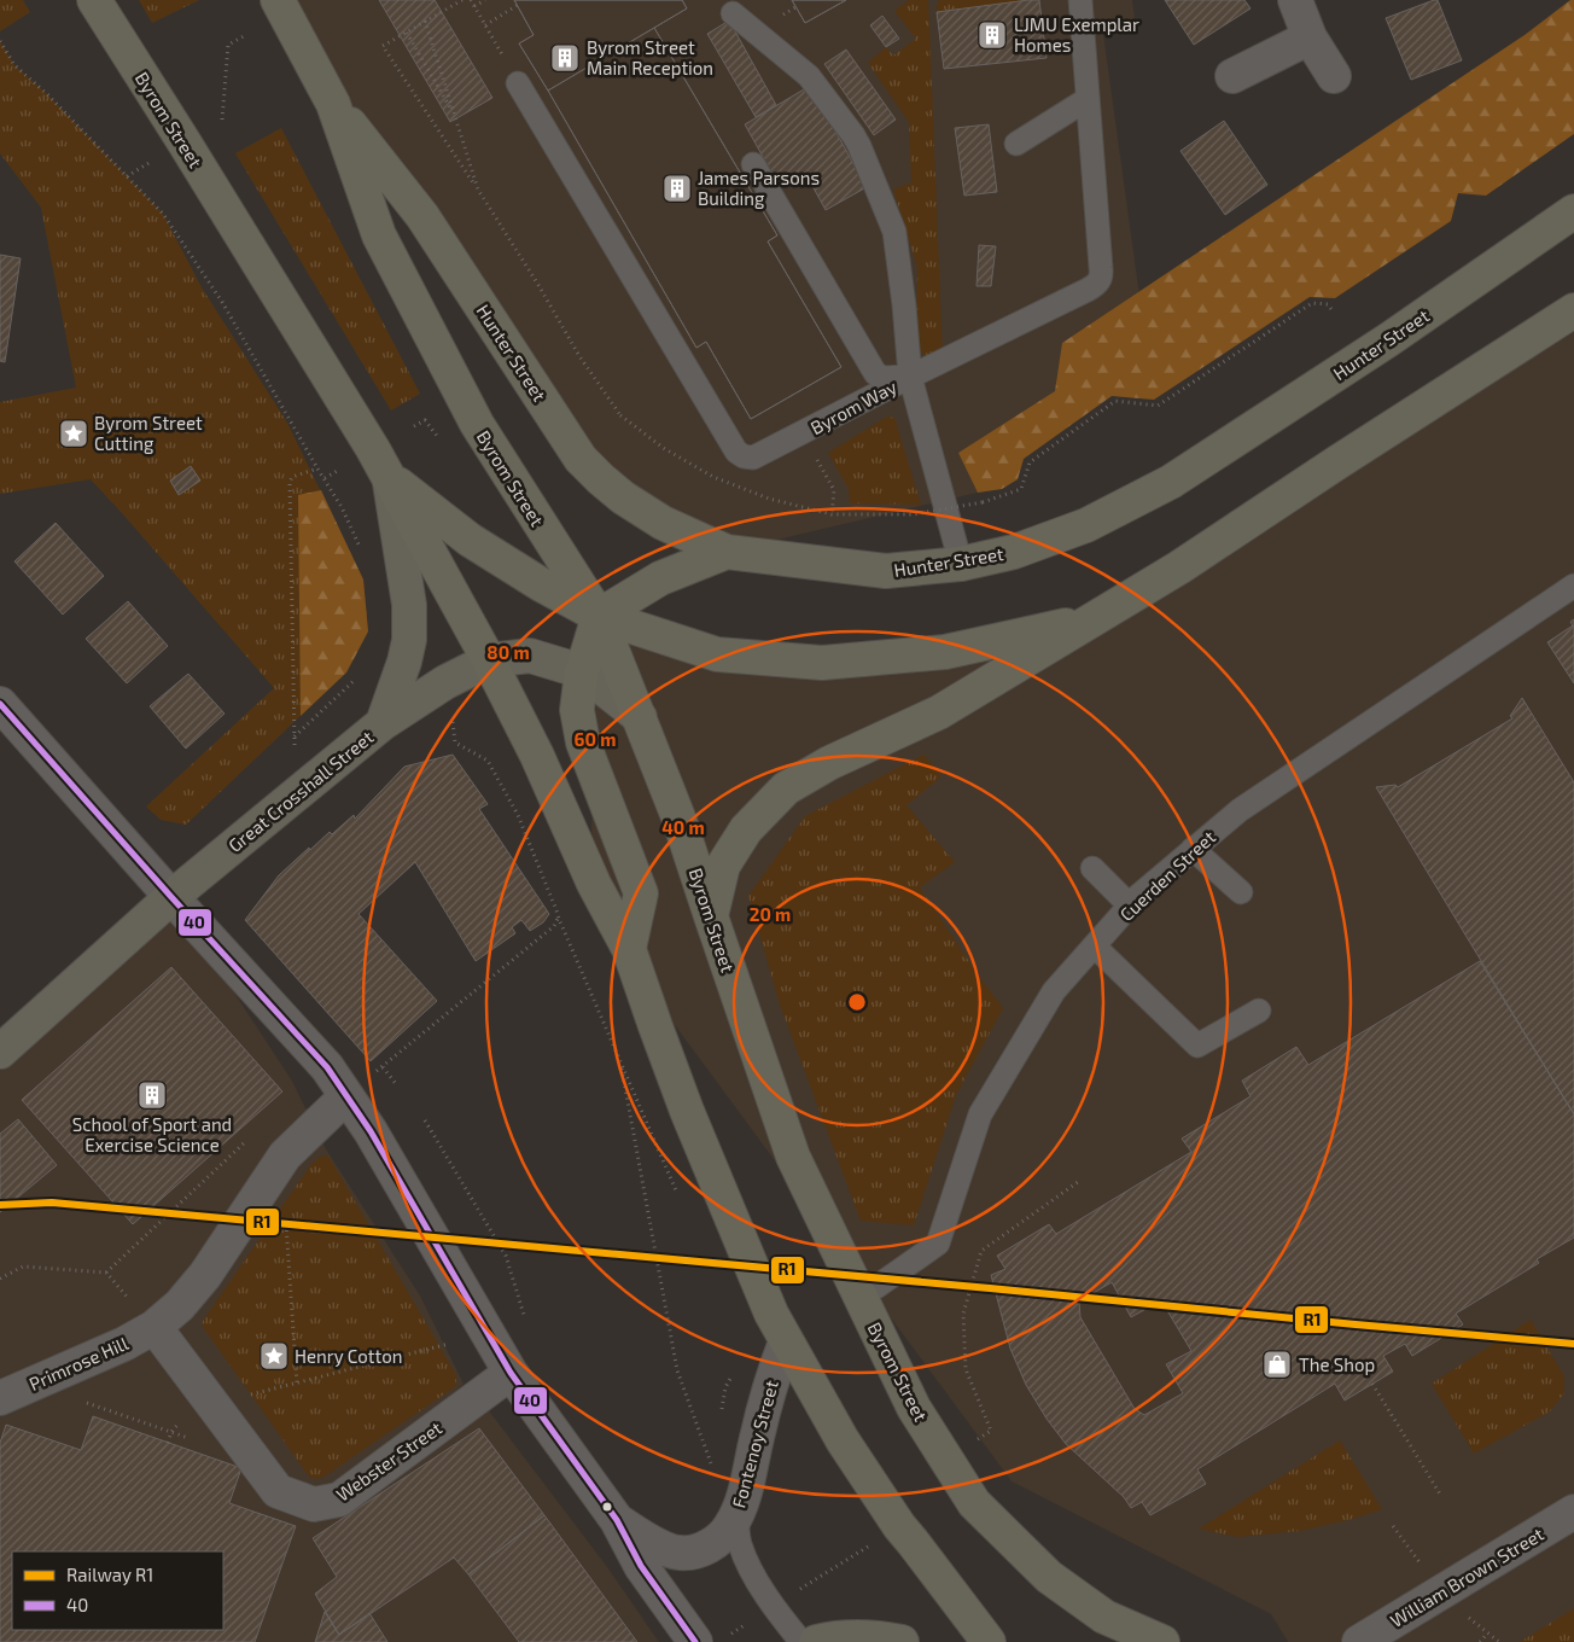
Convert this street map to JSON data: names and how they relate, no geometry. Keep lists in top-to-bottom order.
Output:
{
  "streets": {
    "highway": ["Byrom Street", "Hunter Street"],
    "main road": ["Great Crosshall Street"],
    "street": [
      "Primrose Hill",
      "Fontenoy Street",
      "Webster Street",
      "William Brown Street"
    ],
    "lane": ["Byrom Way", "Cuerden Street"]
  },
  "crossings": [
    ["Byrom Street", "Hunter Street"],
    ["Byrom Street", "Great Crosshall Street"],
    ["Byrom Street", "Cuerden Street"],
    ["Byrom Street", "Fontenoy Street"],
    ["Great Crosshall Street", "Fontenoy Street"],
    ["Primrose Hill", "Fontenoy Street"],
    ["Primrose Hill", "Webster Street"],
    ["Fontenoy Street", "Webster Street"]
  ],
  "places": {
    "building": [
      "LJMU Exemplar Homes",
      "Byrom Street Main Reception",
      "James Parsons Building",
      "School of Sport and Exercise Science"
    ],
    "place": ["Byrom Street Cutting", "Henry Cotton"],
    "shop": ["The Shop"]
  },
  "lines": ["transit line 40", "rail line R1"],
  "legend": ["Railway R1", "40"],
  "rings": [
    "80 m",
    "60 m",
    "40 m",
    "20 m"
  ]
}
